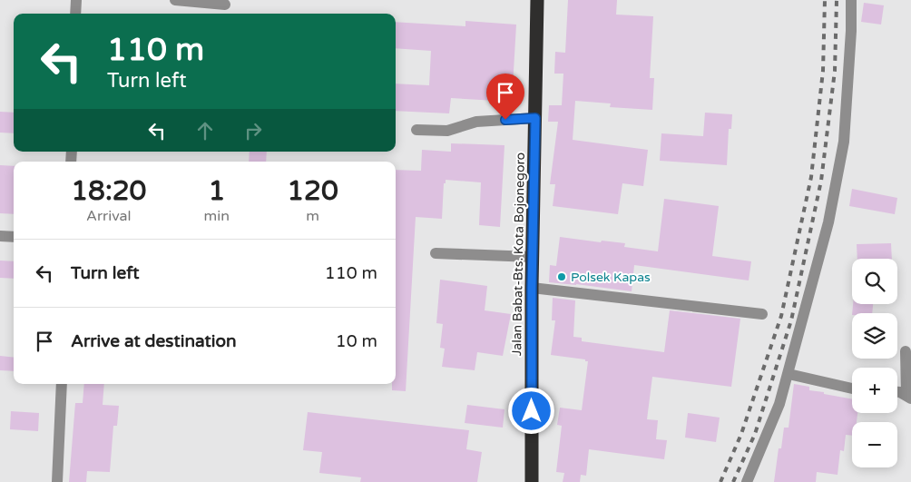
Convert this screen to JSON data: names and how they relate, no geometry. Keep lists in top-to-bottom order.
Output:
{
  "streets": {
    "highway": ["Jalan Babat-Bts. Kota Bojonegoro"]
  },
  "places": ["Polsek Kapas"],
  "page": {
    "turn": ["110 m", "Turn left"],
    "eta": [
      "18:20",
      "Arrival",
      "1",
      "min",
      "120",
      "m"
    ],
    "list": [
      {
        "name": "Turn left",
        "value": "110 m"
      },
      {
        "name": "Arrive at destination",
        "value": "10 m"
      }
    ],
    "map_buttons": ["+", "−"]
  }
}
